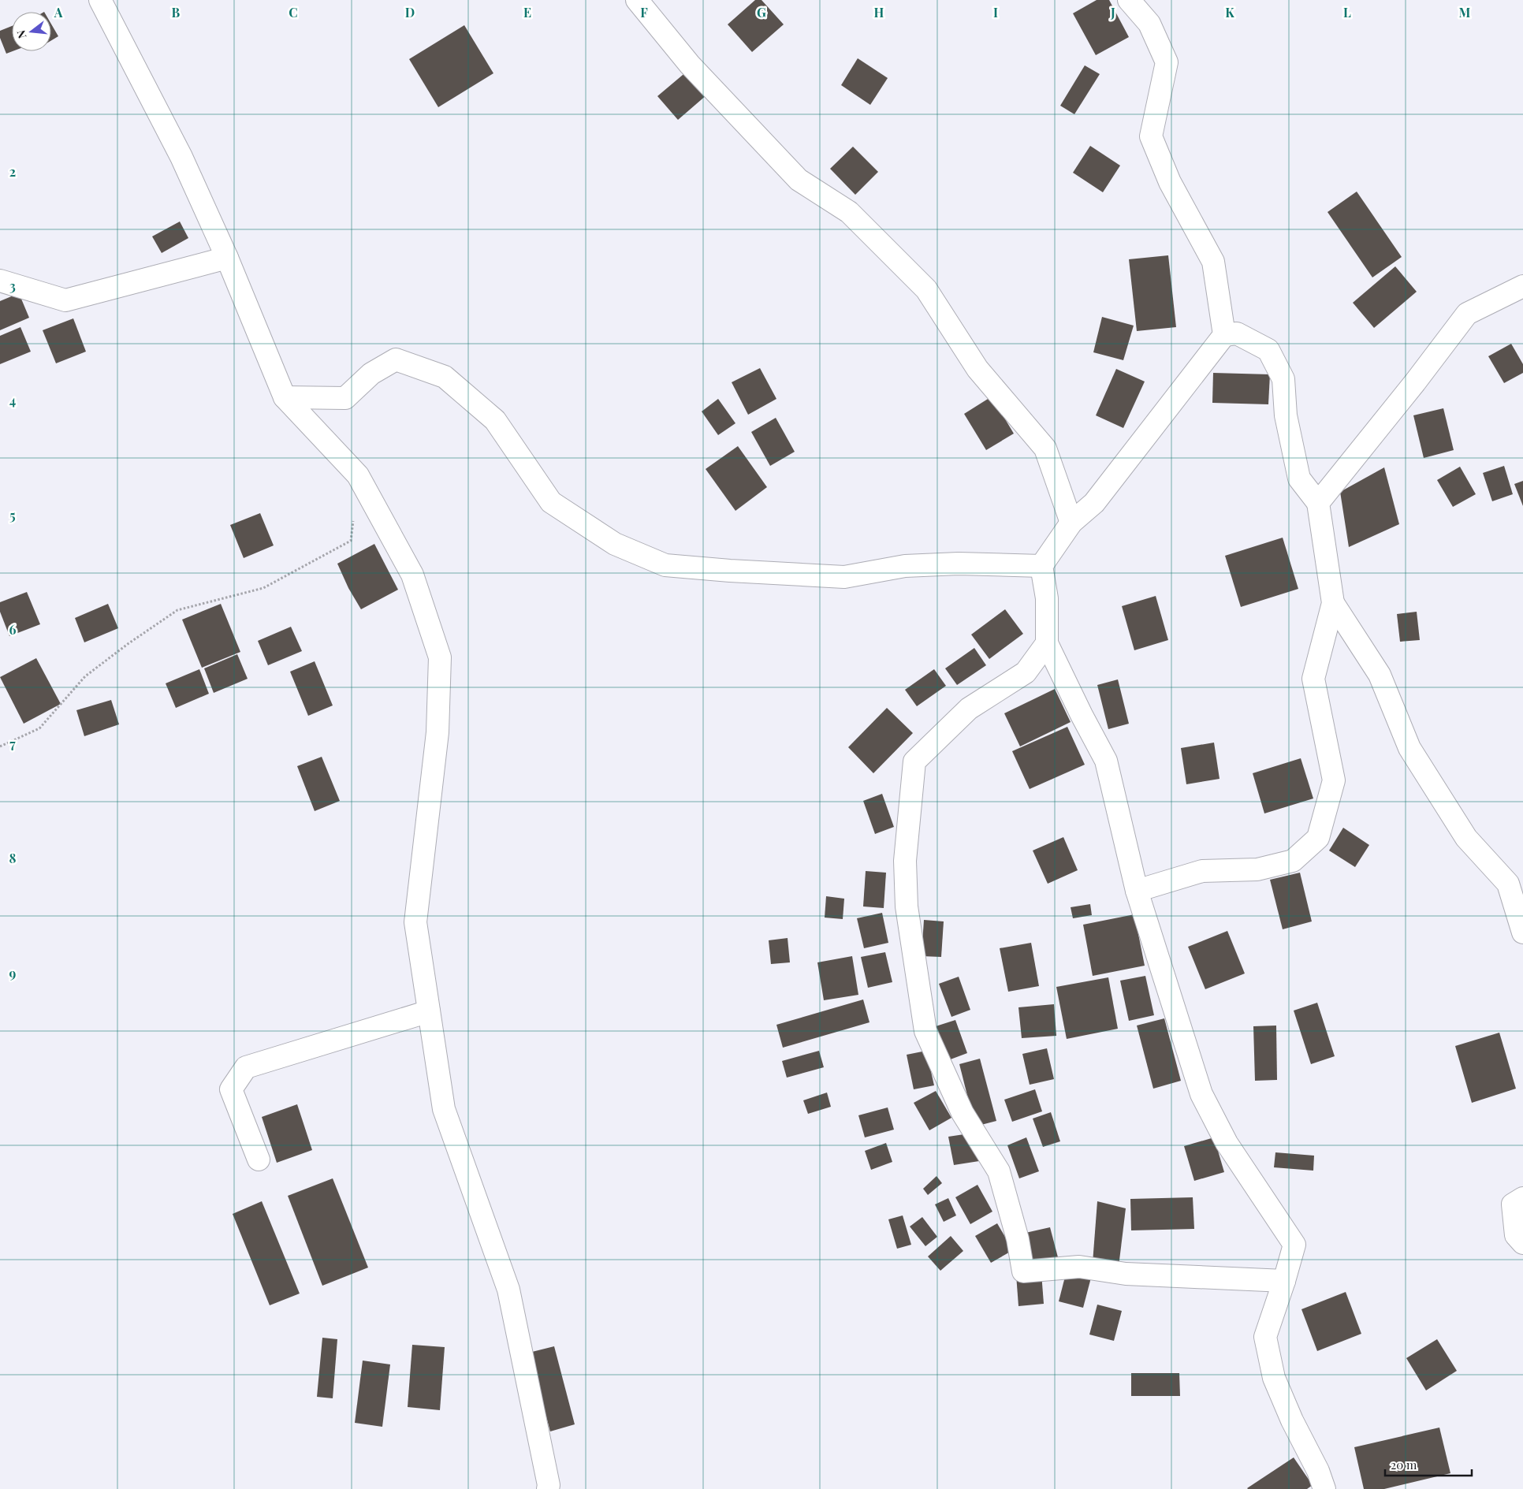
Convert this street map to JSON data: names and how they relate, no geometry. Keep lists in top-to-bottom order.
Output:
{
  "scale_bar": "20 m",
  "north": "left",
  "grid": {
    "columns": [
      "A",
      "B",
      "C",
      "D",
      "E",
      "F",
      "G",
      "H",
      "I",
      "J",
      "K",
      "L",
      "M"
    ],
    "rows": [
      "2",
      "3",
      "4",
      "5",
      "6",
      "7",
      "8",
      "9"
    ]
  }
}
